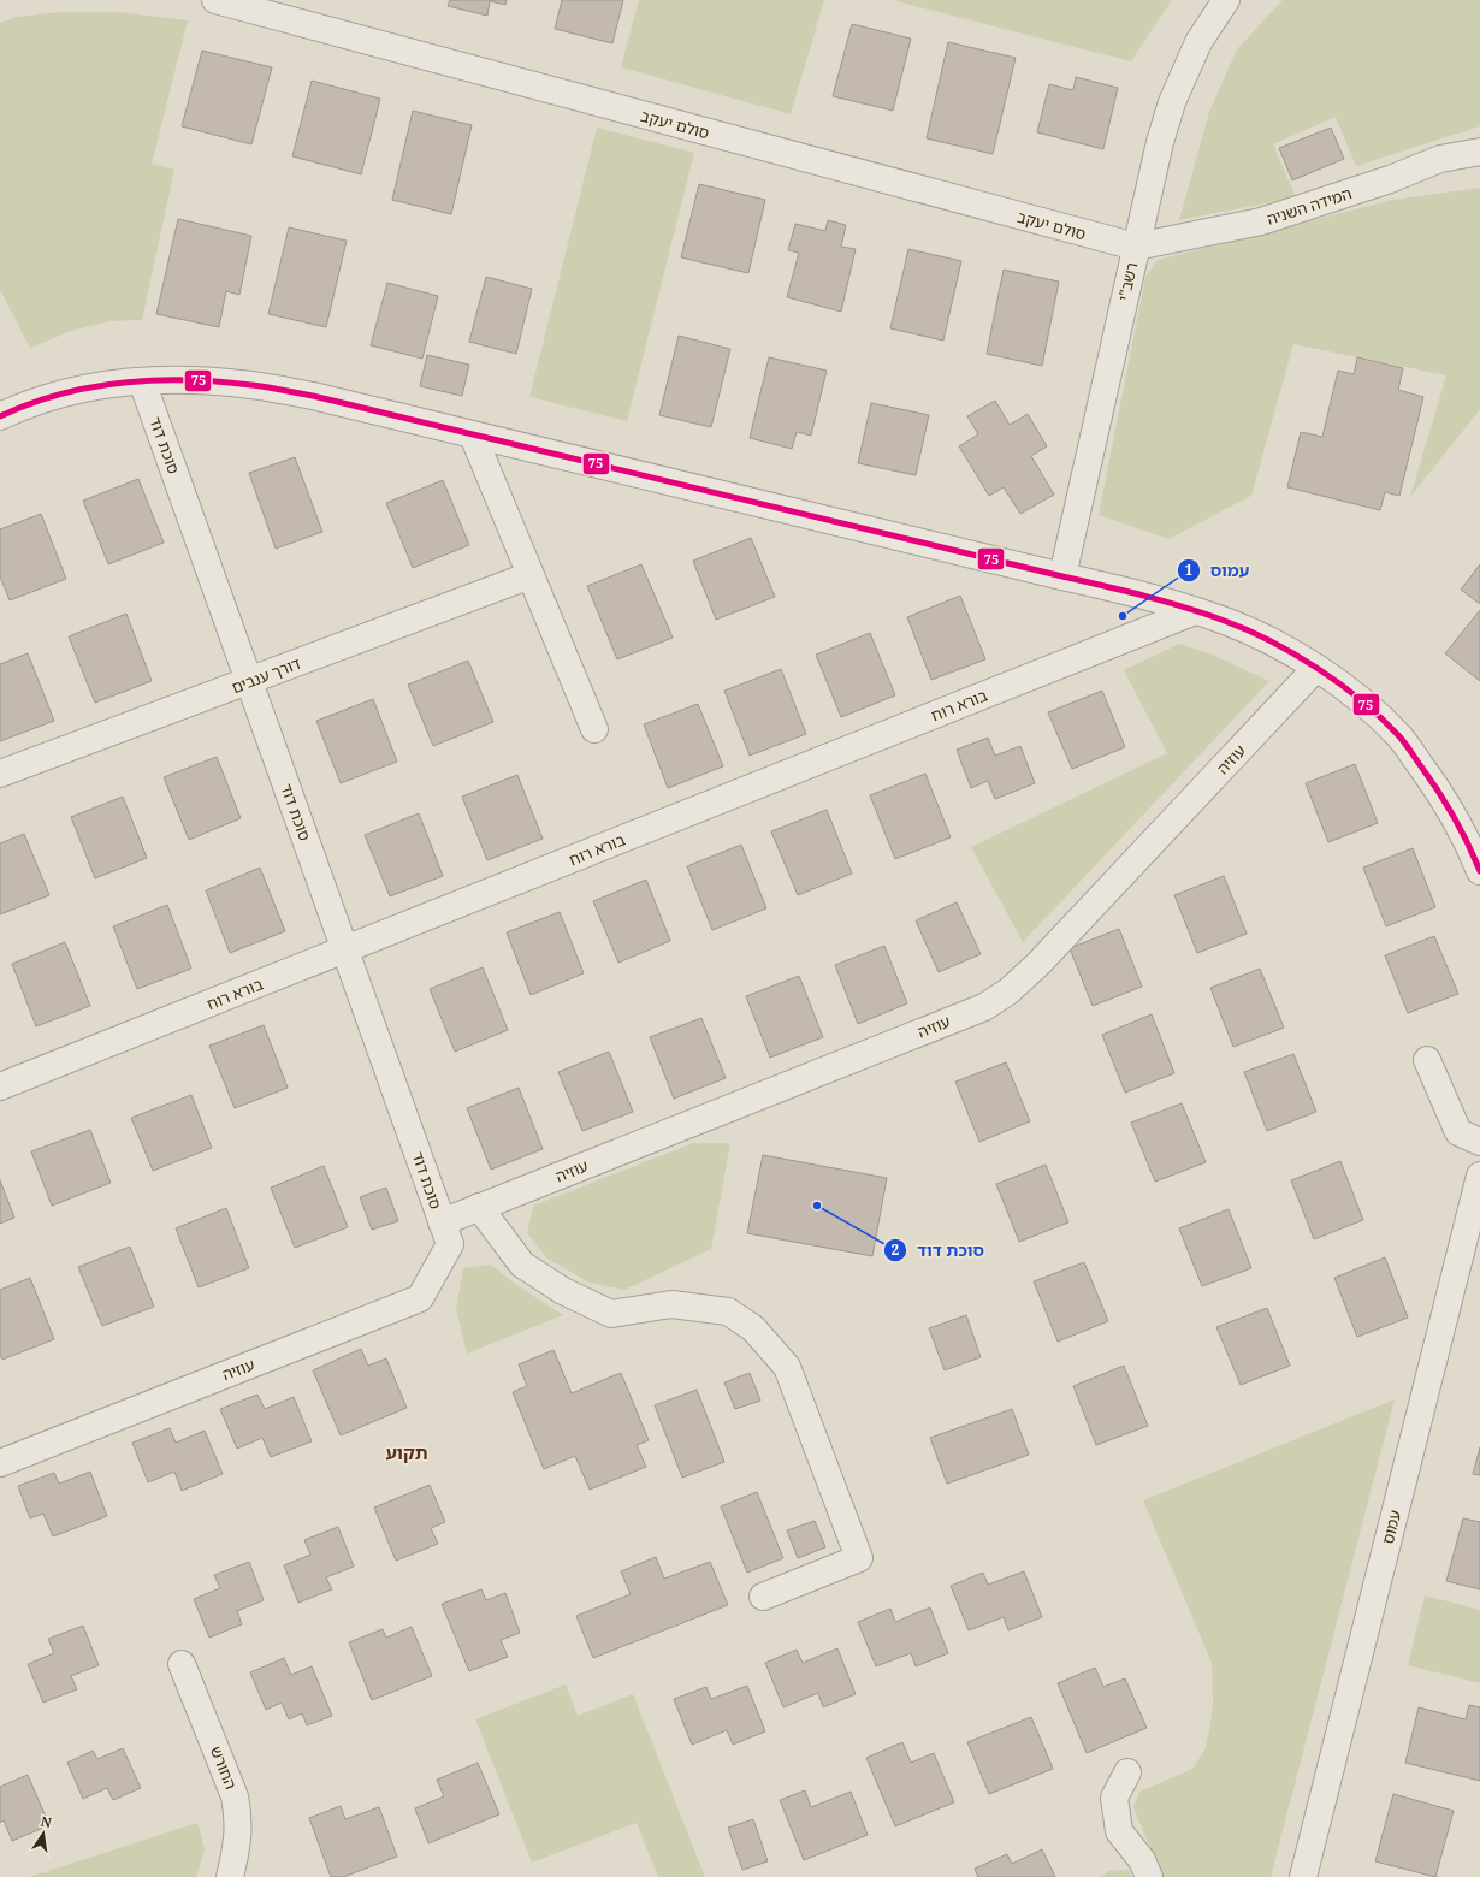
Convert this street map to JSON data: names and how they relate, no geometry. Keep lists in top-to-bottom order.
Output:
{
  "streets": {
    "street": [
      "סולם יעקב",
      "המידה השניה",
      "רשב\"י",
      "סוכת דוד",
      "דורך ענבים",
      "בורא רוח",
      "עוזיה",
      "עמוס",
      "החורש"
    ]
  },
  "crossings": [
    ["סולם יעקב", "המידה השניה"],
    ["סולם יעקב", "רשב\"י"],
    ["המידה השניה", "רשב\"י"],
    ["סוכת דוד", "דורך ענבים"],
    ["סוכת דוד", "בורא רוח"],
    ["סוכת דוד", "עוזיה"]
  ],
  "districts": ["תקוע"],
  "places": ["עמוס", "סוכת דוד"],
  "lines": ["transit line 75"],
  "north": "top"
}
